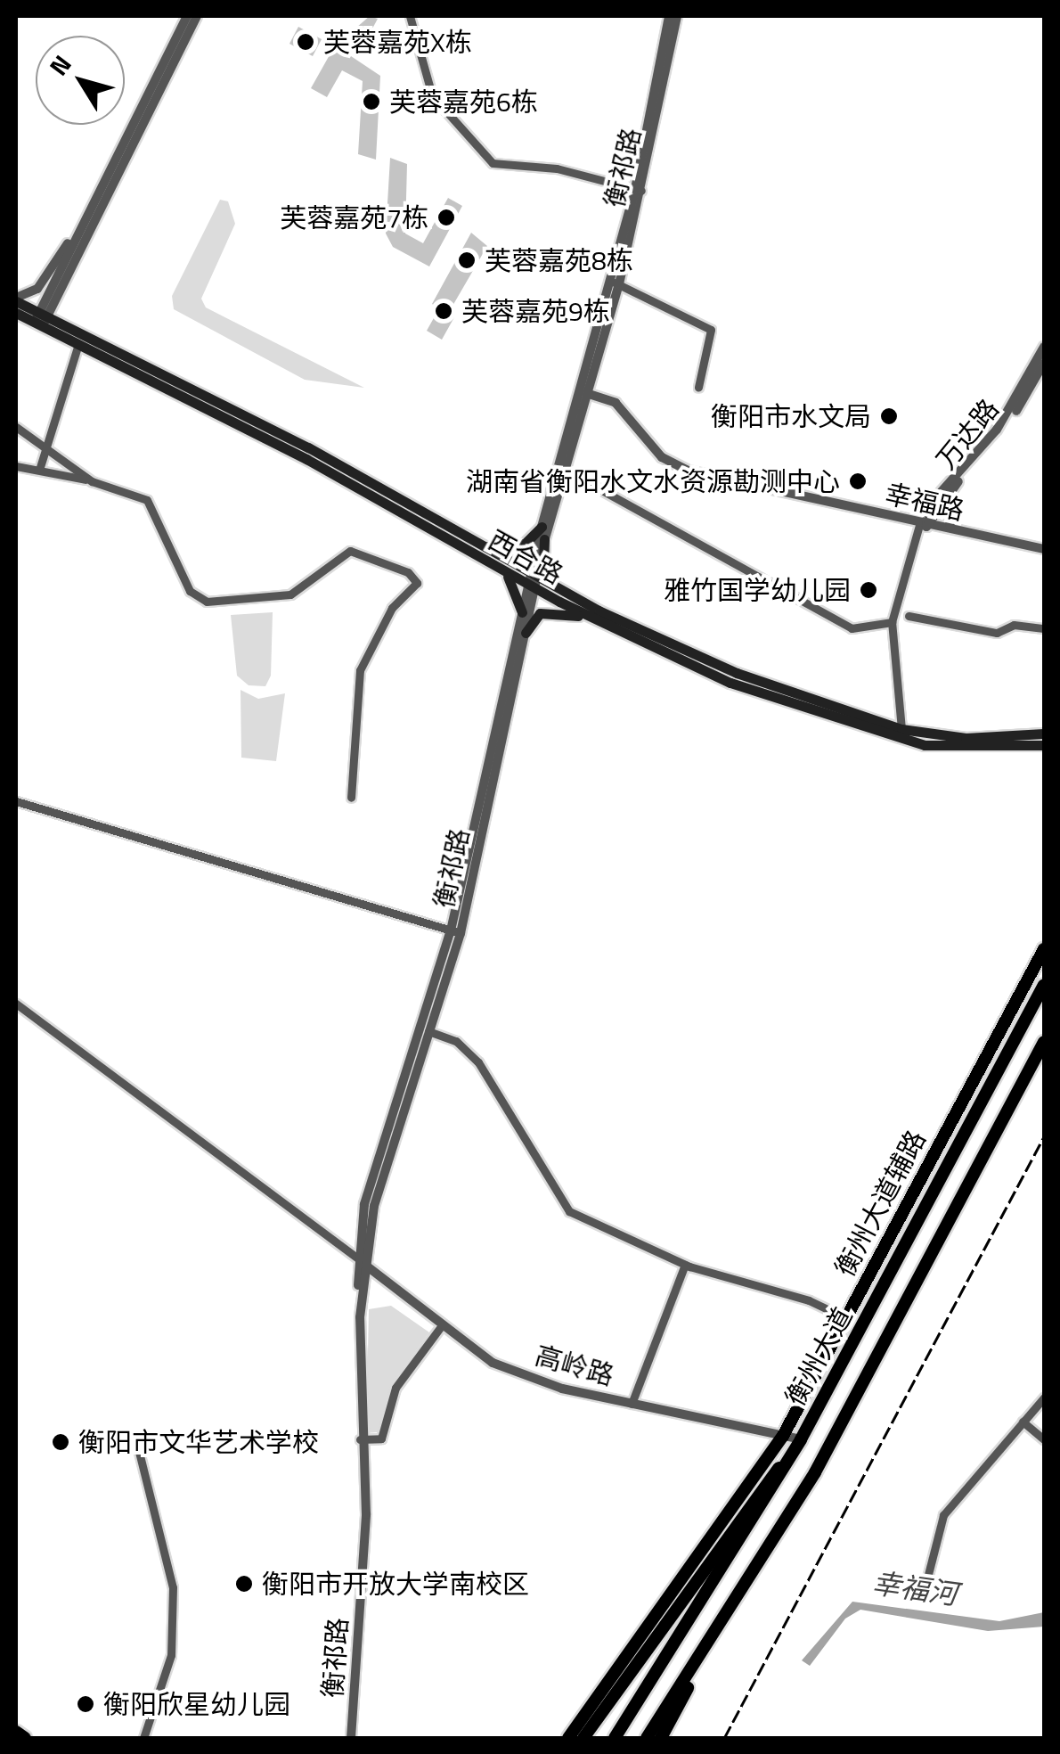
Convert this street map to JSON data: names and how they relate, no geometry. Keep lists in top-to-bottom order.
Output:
{
  "streets": {
    "main road": ["西合路", "衡州大道辅路", "衡州大道"],
    "street": [
      "衡祁路",
      "万达路",
      "幸福路",
      "高岭路"
    ]
  },
  "crossings": [
    ["衡祁路", "幸福路"],
    ["衡祁路", "西合路"],
    ["衡祁路", "高岭路"],
    ["万达路", "幸福路"],
    ["衡州大道辅路", "高岭路"],
    ["衡州大道", "高岭路"]
  ],
  "water": ["幸福河"],
  "places": [
    "芙蓉嘉苑X栋",
    "芙蓉嘉苑6栋",
    "芙蓉嘉苑7栋",
    "芙蓉嘉苑8栋",
    "芙蓉嘉苑9栋",
    "衡阳市水文局",
    "湖南省衡阳水文水资源勘测中心",
    "雅竹国学幼儿园",
    "衡阳市文华艺术学校",
    "衡阳市开放大学南校区",
    "衡阳欣星幼儿园"
  ],
  "north": "top left"
}
